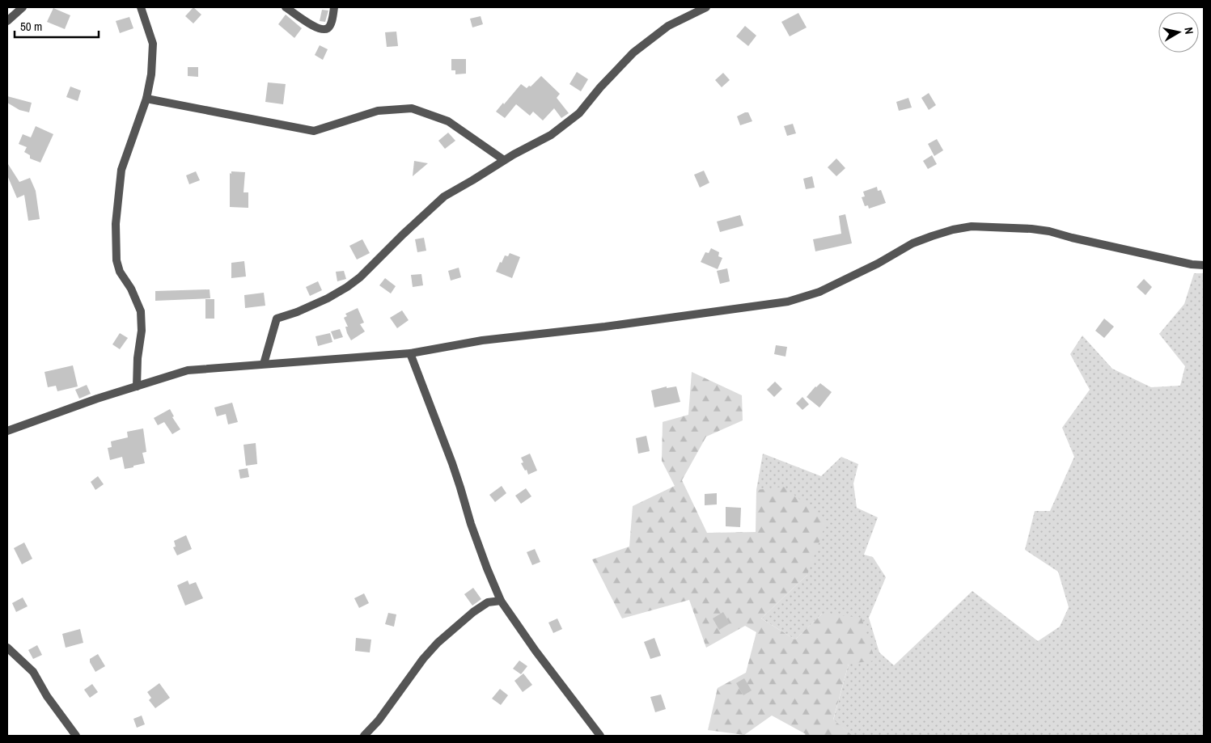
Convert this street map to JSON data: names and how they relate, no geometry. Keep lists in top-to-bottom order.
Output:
{
  "scale_bar": "50 m",
  "north": "right"
}
